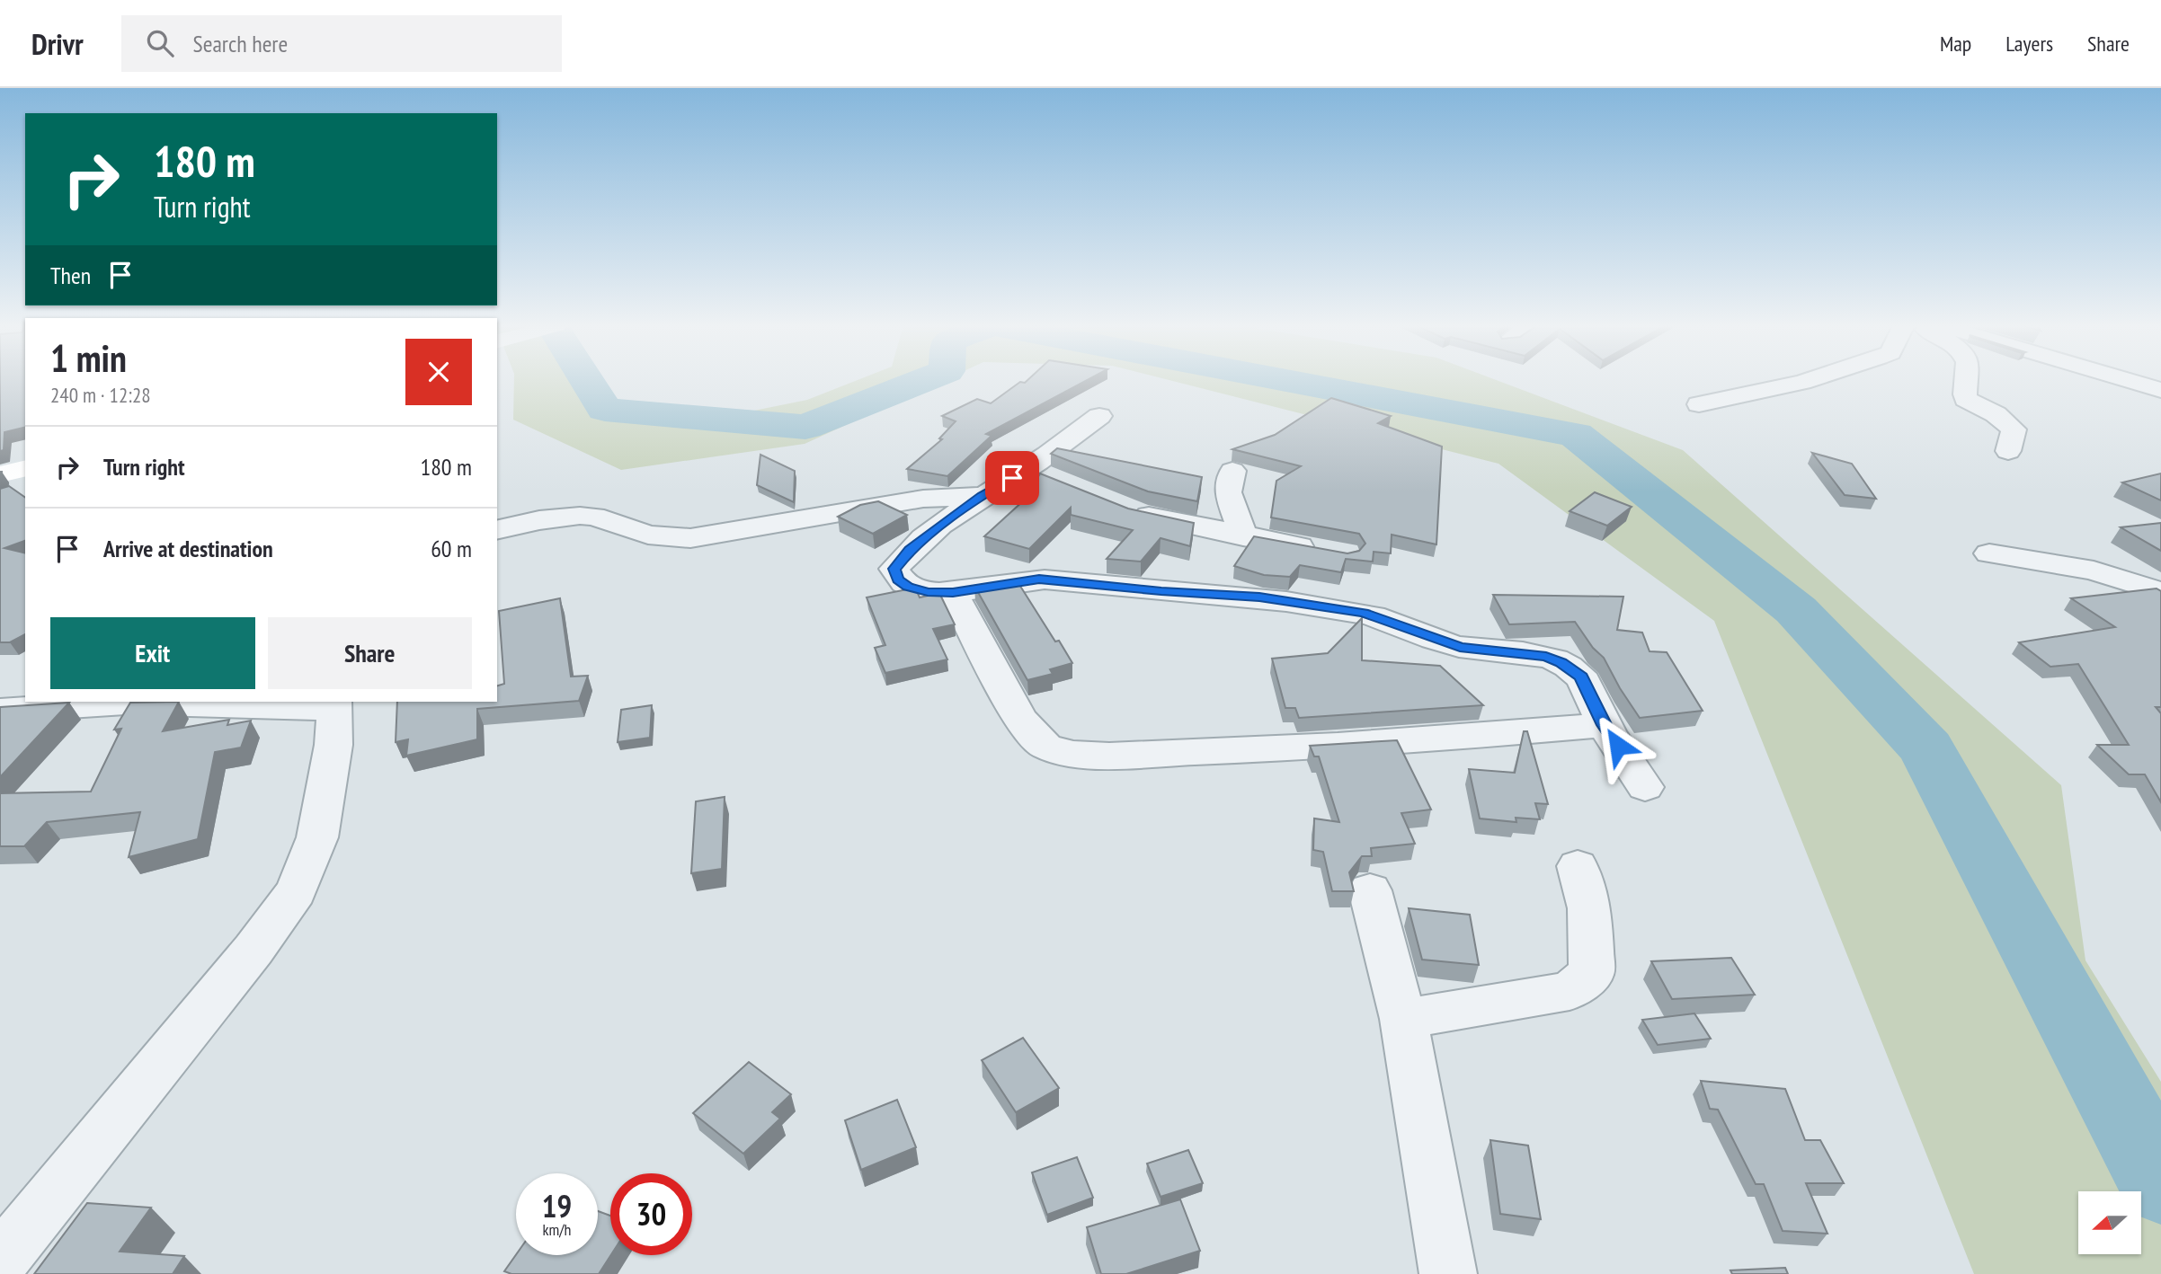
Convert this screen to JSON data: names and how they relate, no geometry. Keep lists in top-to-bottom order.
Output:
{
  "north": "left",
  "page": {
    "header": "Drivr",
    "search": "Search here",
    "nav": ["Map", "Layers", "Share"],
    "turn": ["180 m", "Turn right"],
    "then": "Then",
    "heading": ["1 min", "240 m · 12:28"],
    "list": [
      {
        "name": "Turn right",
        "value": "180 m"
      },
      {
        "name": "Arrive at destination",
        "value": "60 m"
      }
    ],
    "buttons": ["Exit", "Share"],
    "speed": "19 km/h",
    "limit": "30"
  }
}
